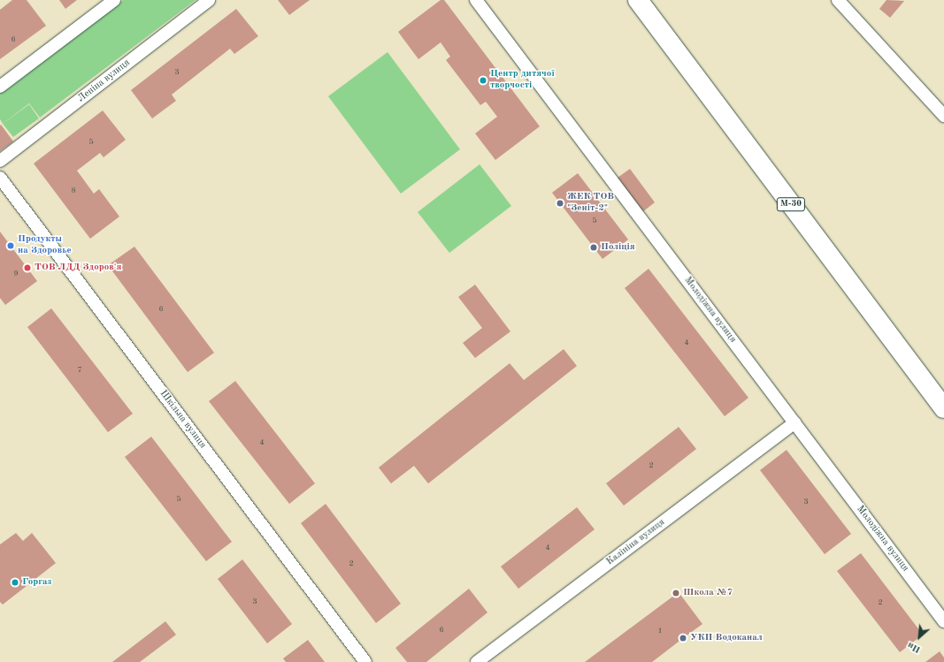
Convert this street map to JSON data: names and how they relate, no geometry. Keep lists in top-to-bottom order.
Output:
{
  "streets": {
    "highway": ["М-30"],
    "street": [
      "Леніна вулиця",
      "Молодіжна вулиця",
      "Шкільна вулиця",
      "Калініна вулиця"
    ]
  },
  "crossings": [
    ["Молодіжна вулиця", "Калініна вулиця"]
  ],
  "places": [
    "Центр дитячої творчості",
    "ЖЕК ТОВ \"Зеніт-2\"",
    "Продукты на Здоровье",
    "Поліція",
    "ТОВ ЛДД Здоров'я",
    "Горгаз",
    "Школа №7",
    "УКП Водоканал"
  ],
  "house_numbers": [
    "6",
    "3",
    "5",
    "8",
    "5",
    "9",
    "6",
    "4",
    "7",
    "4",
    "2",
    "5",
    "3",
    "4",
    "2",
    "3",
    "2",
    "6",
    "1"
  ],
  "north": "bottom left"
}
